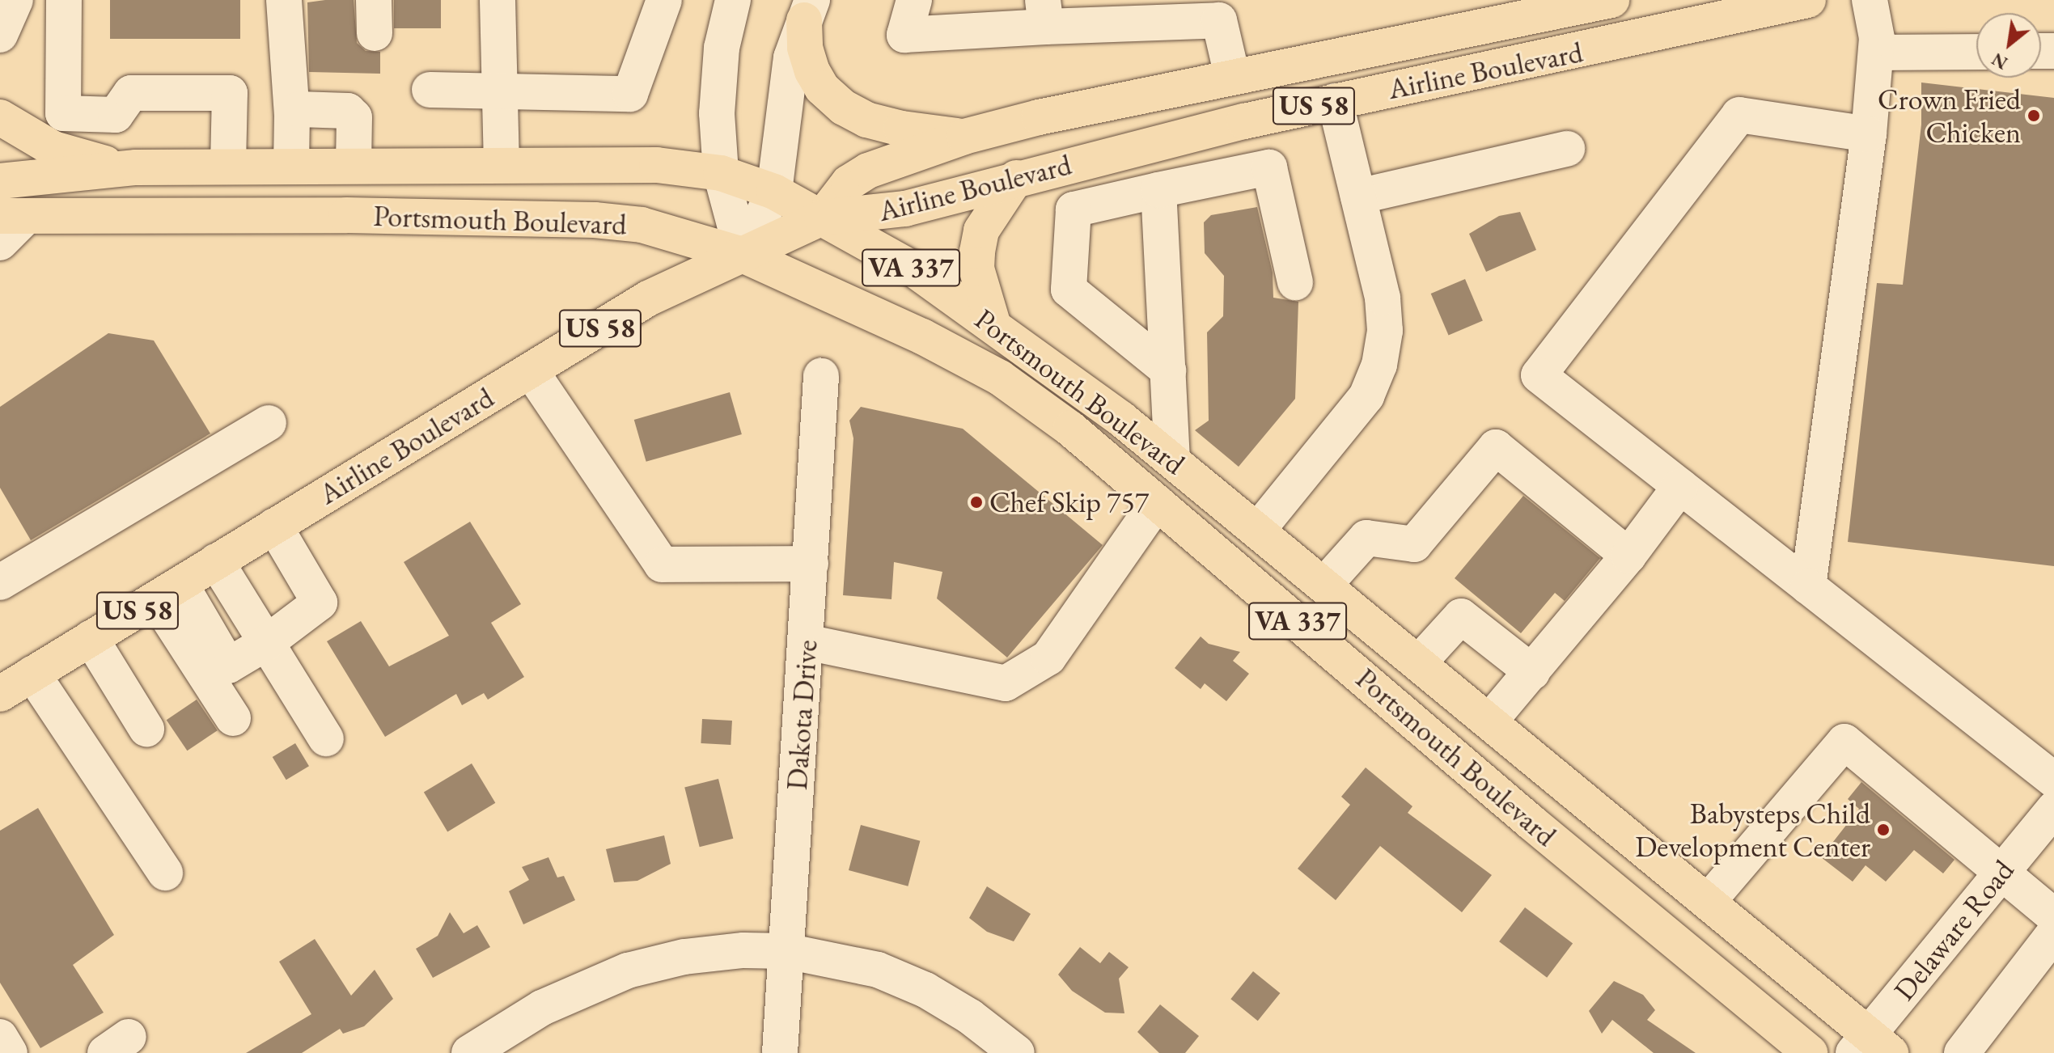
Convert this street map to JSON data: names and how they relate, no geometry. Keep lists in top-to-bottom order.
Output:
{
  "streets": {
    "main road": [
      "Airline Boulevard",
      "US 58",
      "Portsmouth Boulevard",
      "VA 337"
    ],
    "street": ["Dakota Drive", "Delaware Road"]
  },
  "crossings": [
    ["Airline Boulevard", "Portsmouth Boulevard"],
    ["Portsmouth Boulevard", "Delaware Road"]
  ],
  "places": ["Crown Fried Chicken", "Chef Skip 757", "Babysteps Child Development Center"],
  "north": "bottom left"
}
